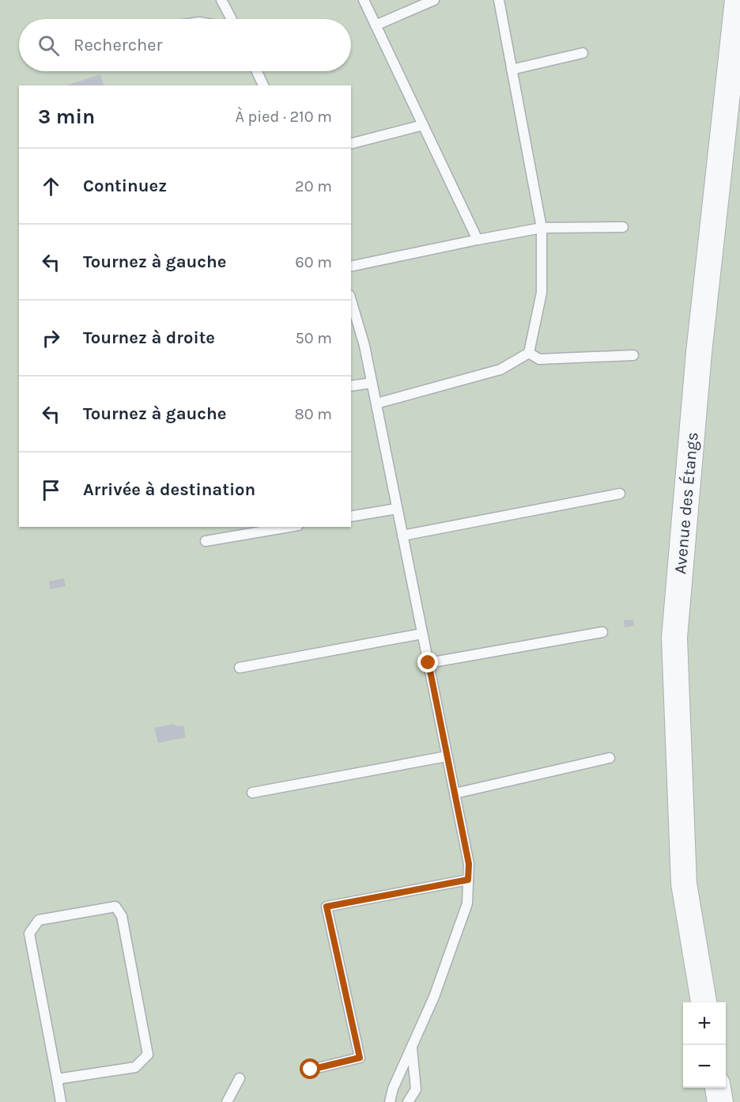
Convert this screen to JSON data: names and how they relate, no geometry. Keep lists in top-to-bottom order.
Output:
{
  "streets": {
    "street": ["Avenue des Étangs"]
  },
  "page": {
    "search": "Rechercher",
    "heading": ["3 min", "À pied · 210 m"],
    "list": [
      ["Continuez", "20 m"],
      ["Tournez à gauche", "60 m"],
      ["Tournez à droite", "50 m"],
      ["Tournez à gauche", "80 m"],
      "Arrivée à destination"
    ],
    "map_buttons": ["+", "−"]
  }
}
